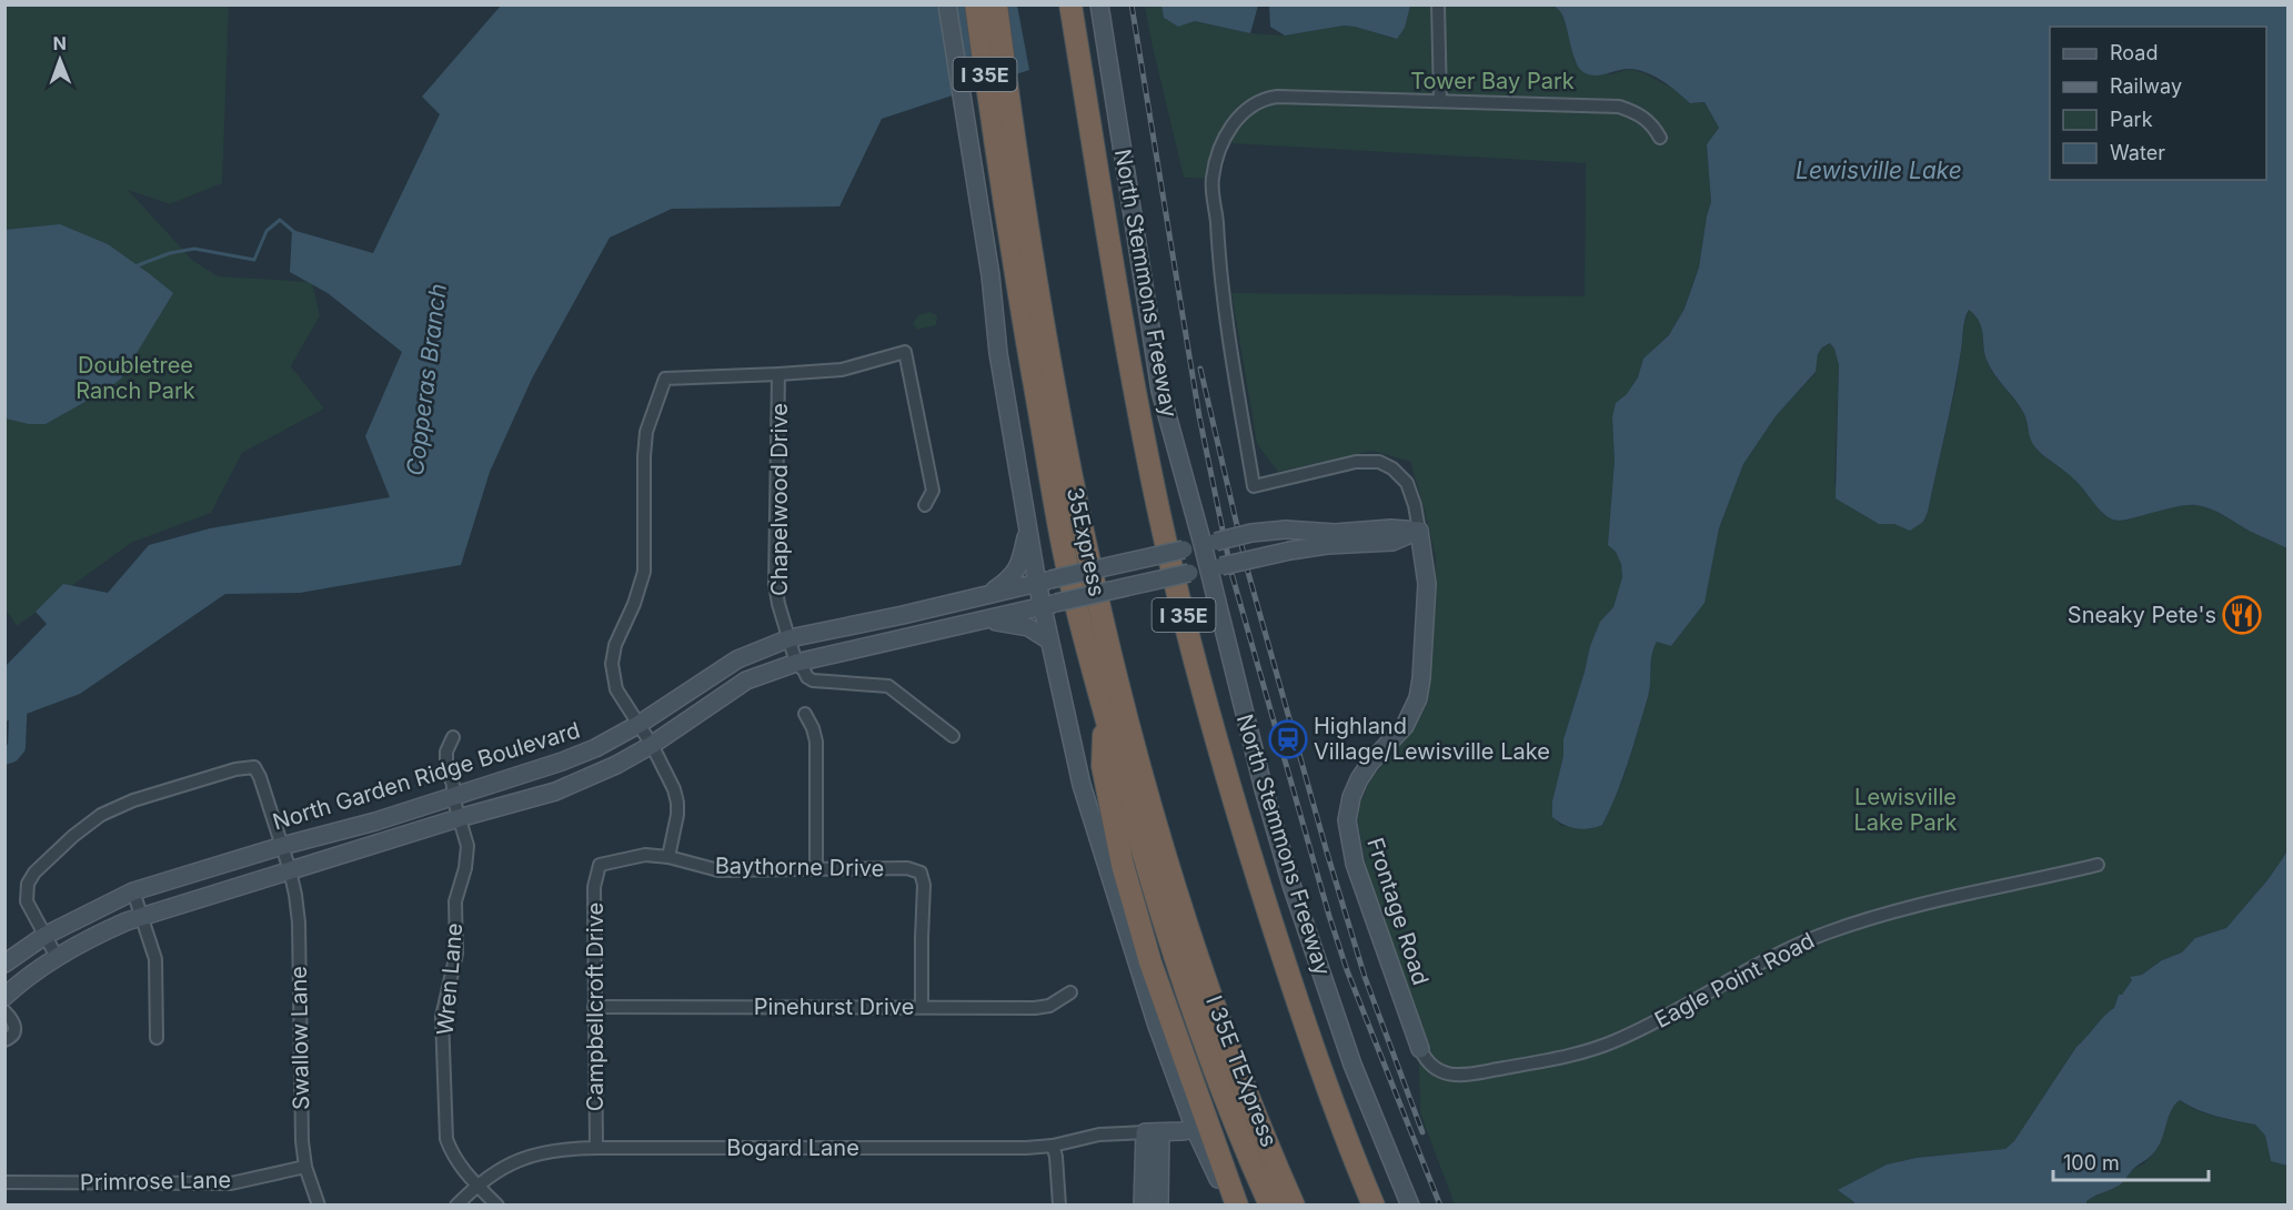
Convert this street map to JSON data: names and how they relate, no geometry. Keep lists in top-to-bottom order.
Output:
{
  "streets": {
    "highway": [
      "I 35E",
      "North Stemmons Freeway",
      "35Express",
      "I 35E TEXpress"
    ],
    "main road": ["North Garden Ridge Boulevard", "Frontage Road"],
    "street": [
      "Chapelwood Drive",
      "Baythorne Drive",
      "Wren Lane",
      "Eagle Point Road",
      "Campbellcroft Drive",
      "Pinehurst Drive",
      "Swallow Lane",
      "Bogard Lane",
      "Primrose Lane"
    ]
  },
  "crossings": [
    ["I 35E", "35Express"],
    ["North Stemmons Freeway", "North Garden Ridge Boulevard"],
    ["Chapelwood Drive", "North Garden Ridge Boulevard"],
    ["35Express", "I 35E TEXpress"],
    ["North Garden Ridge Boulevard", "Frontage Road"],
    ["North Garden Ridge Boulevard", "Wren Lane"],
    ["North Garden Ridge Boulevard", "Swallow Lane"],
    ["Baythorne Drive", "Campbellcroft Drive"],
    ["Baythorne Drive", "Pinehurst Drive"],
    ["Frontage Road", "Eagle Point Road"],
    ["Wren Lane", "Bogard Lane"],
    ["Campbellcroft Drive", "Pinehurst Drive"],
    ["Campbellcroft Drive", "Bogard Lane"],
    ["Swallow Lane", "Primrose Lane"]
  ],
  "water": ["Lewisville Lake", "Copperas Branch"],
  "parks": ["Tower Bay Park", "Doubletree Ranch Park", "Lewisville Lake Park"],
  "places": {
    "restaurant": ["Sneaky Pete's"],
    "station": ["Highland Village/Lewisville Lake"]
  },
  "legend": [
    "Road",
    "Railway",
    "Park",
    "Water"
  ],
  "scale_bar": "100 m",
  "north": "top"
}
